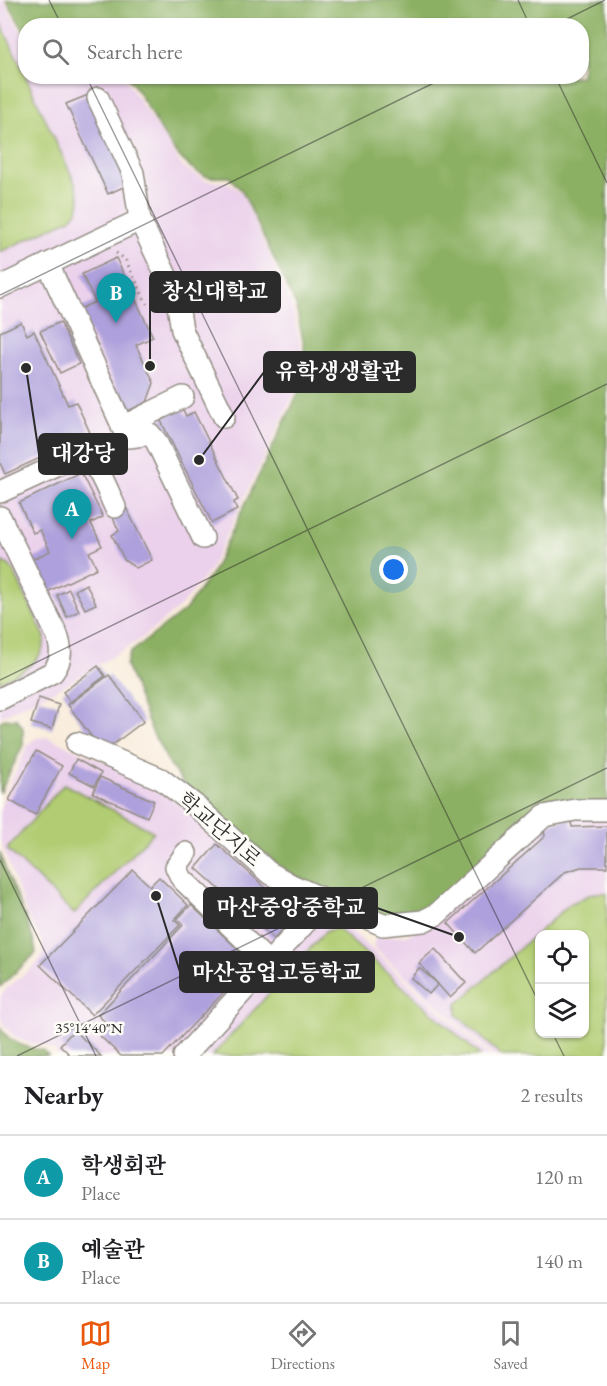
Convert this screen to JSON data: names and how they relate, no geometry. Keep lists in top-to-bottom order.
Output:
{
  "streets": {
    "street": ["학교단지로"]
  },
  "places": [
    "창신대학교",
    "대강당",
    "유학생생활관",
    "마산공업고등학교",
    "마산중앙중학교"
  ],
  "page": {
    "search": "Search here",
    "pins": ["B", "A"],
    "heading": ["Nearby", "2 results"],
    "list": [
      {
        "mark": "A",
        "name": "학생회관",
        "note": "Place",
        "value": "120 m"
      },
      {
        "mark": "B",
        "name": "예술관",
        "note": "Place",
        "value": "140 m"
      }
    ],
    "nav": ["Map", "Directions", "Saved"]
  },
  "coordinates": ["35°14'40\"N"]
}
